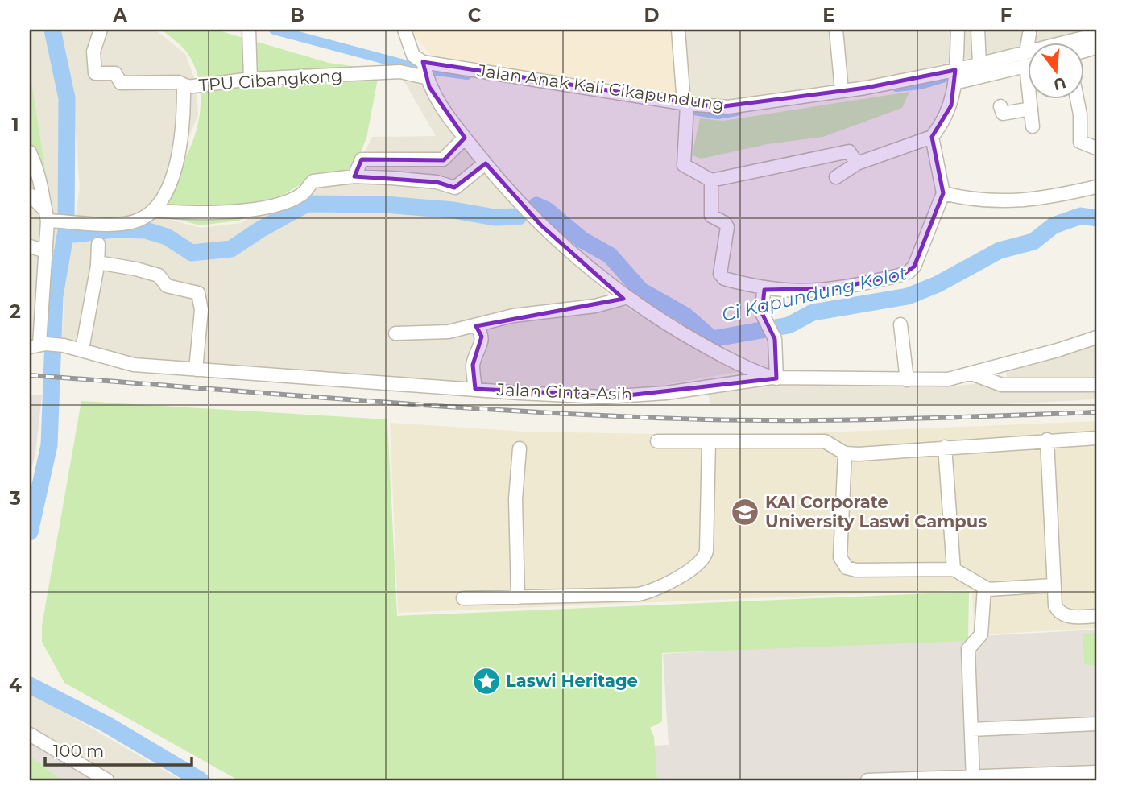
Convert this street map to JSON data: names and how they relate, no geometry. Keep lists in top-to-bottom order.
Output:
{
  "streets": {
    "street": ["TPU Cibangkong", "Jalan Anak Kali Cikapundung", "Jalan Cinta-Asih"]
  },
  "crossings": [
    ["TPU Cibangkong", "Jalan Anak Kali Cikapundung"]
  ],
  "water": ["Ci Kapundung Kolot"],
  "places": {
    "school or university": ["KAI Corporate University Laswi Campus"],
    "place": ["Laswi Heritage"]
  },
  "scale_bar": "100 m",
  "north": "bottom",
  "grid": {
    "columns": [
      "A",
      "B",
      "C",
      "D",
      "E",
      "F"
    ],
    "rows": [
      "1",
      "2",
      "3",
      "4"
    ]
  }
}
